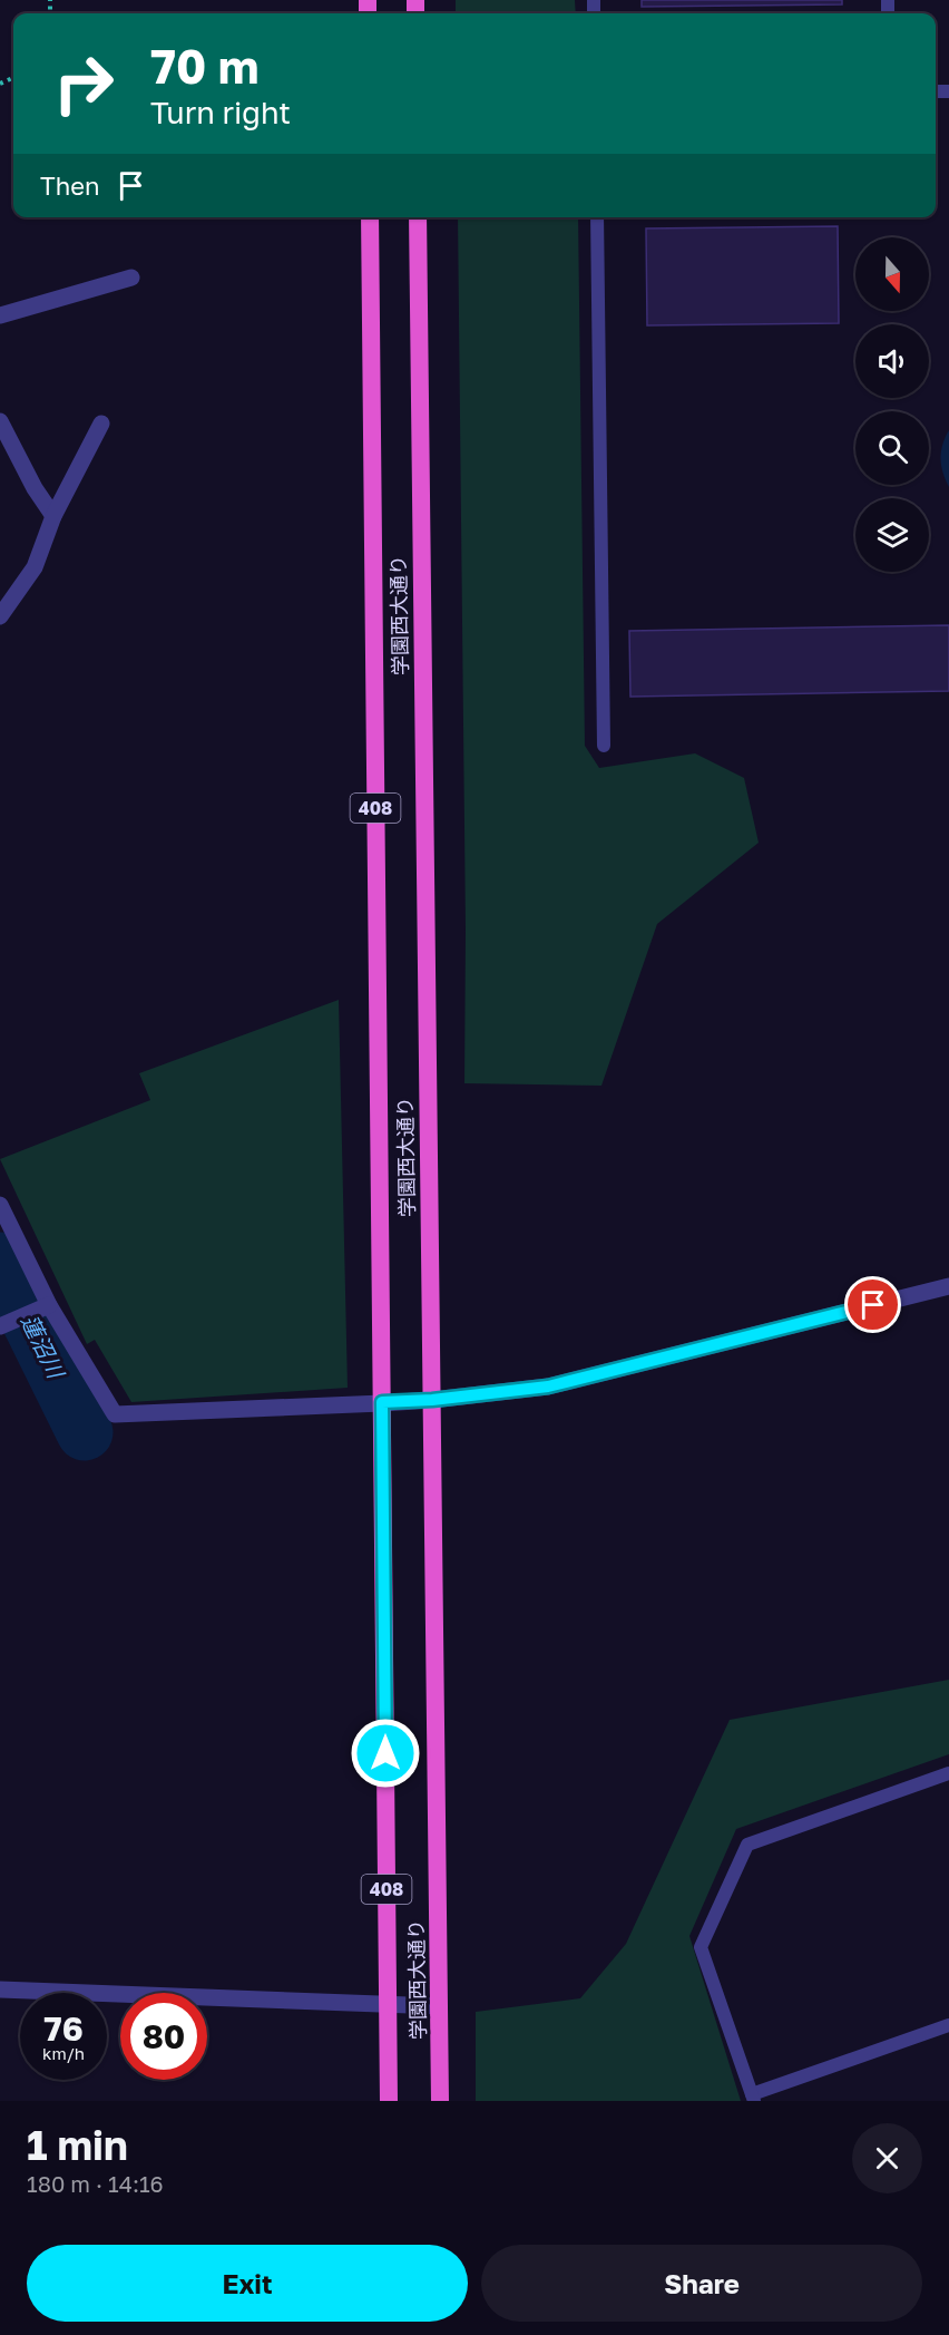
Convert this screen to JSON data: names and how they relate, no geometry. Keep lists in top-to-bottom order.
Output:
{
  "streets": {
    "highway": ["学園西大通り", "408"]
  },
  "water": ["蓮沼川"],
  "north": "bottom",
  "page": {
    "turn": ["70 m", "Turn right"],
    "then": "Then",
    "speed": "76 km/h",
    "limit": "80",
    "heading": ["1 min", "180 m · 14:16"],
    "buttons": ["Exit", "Share"]
  }
}
